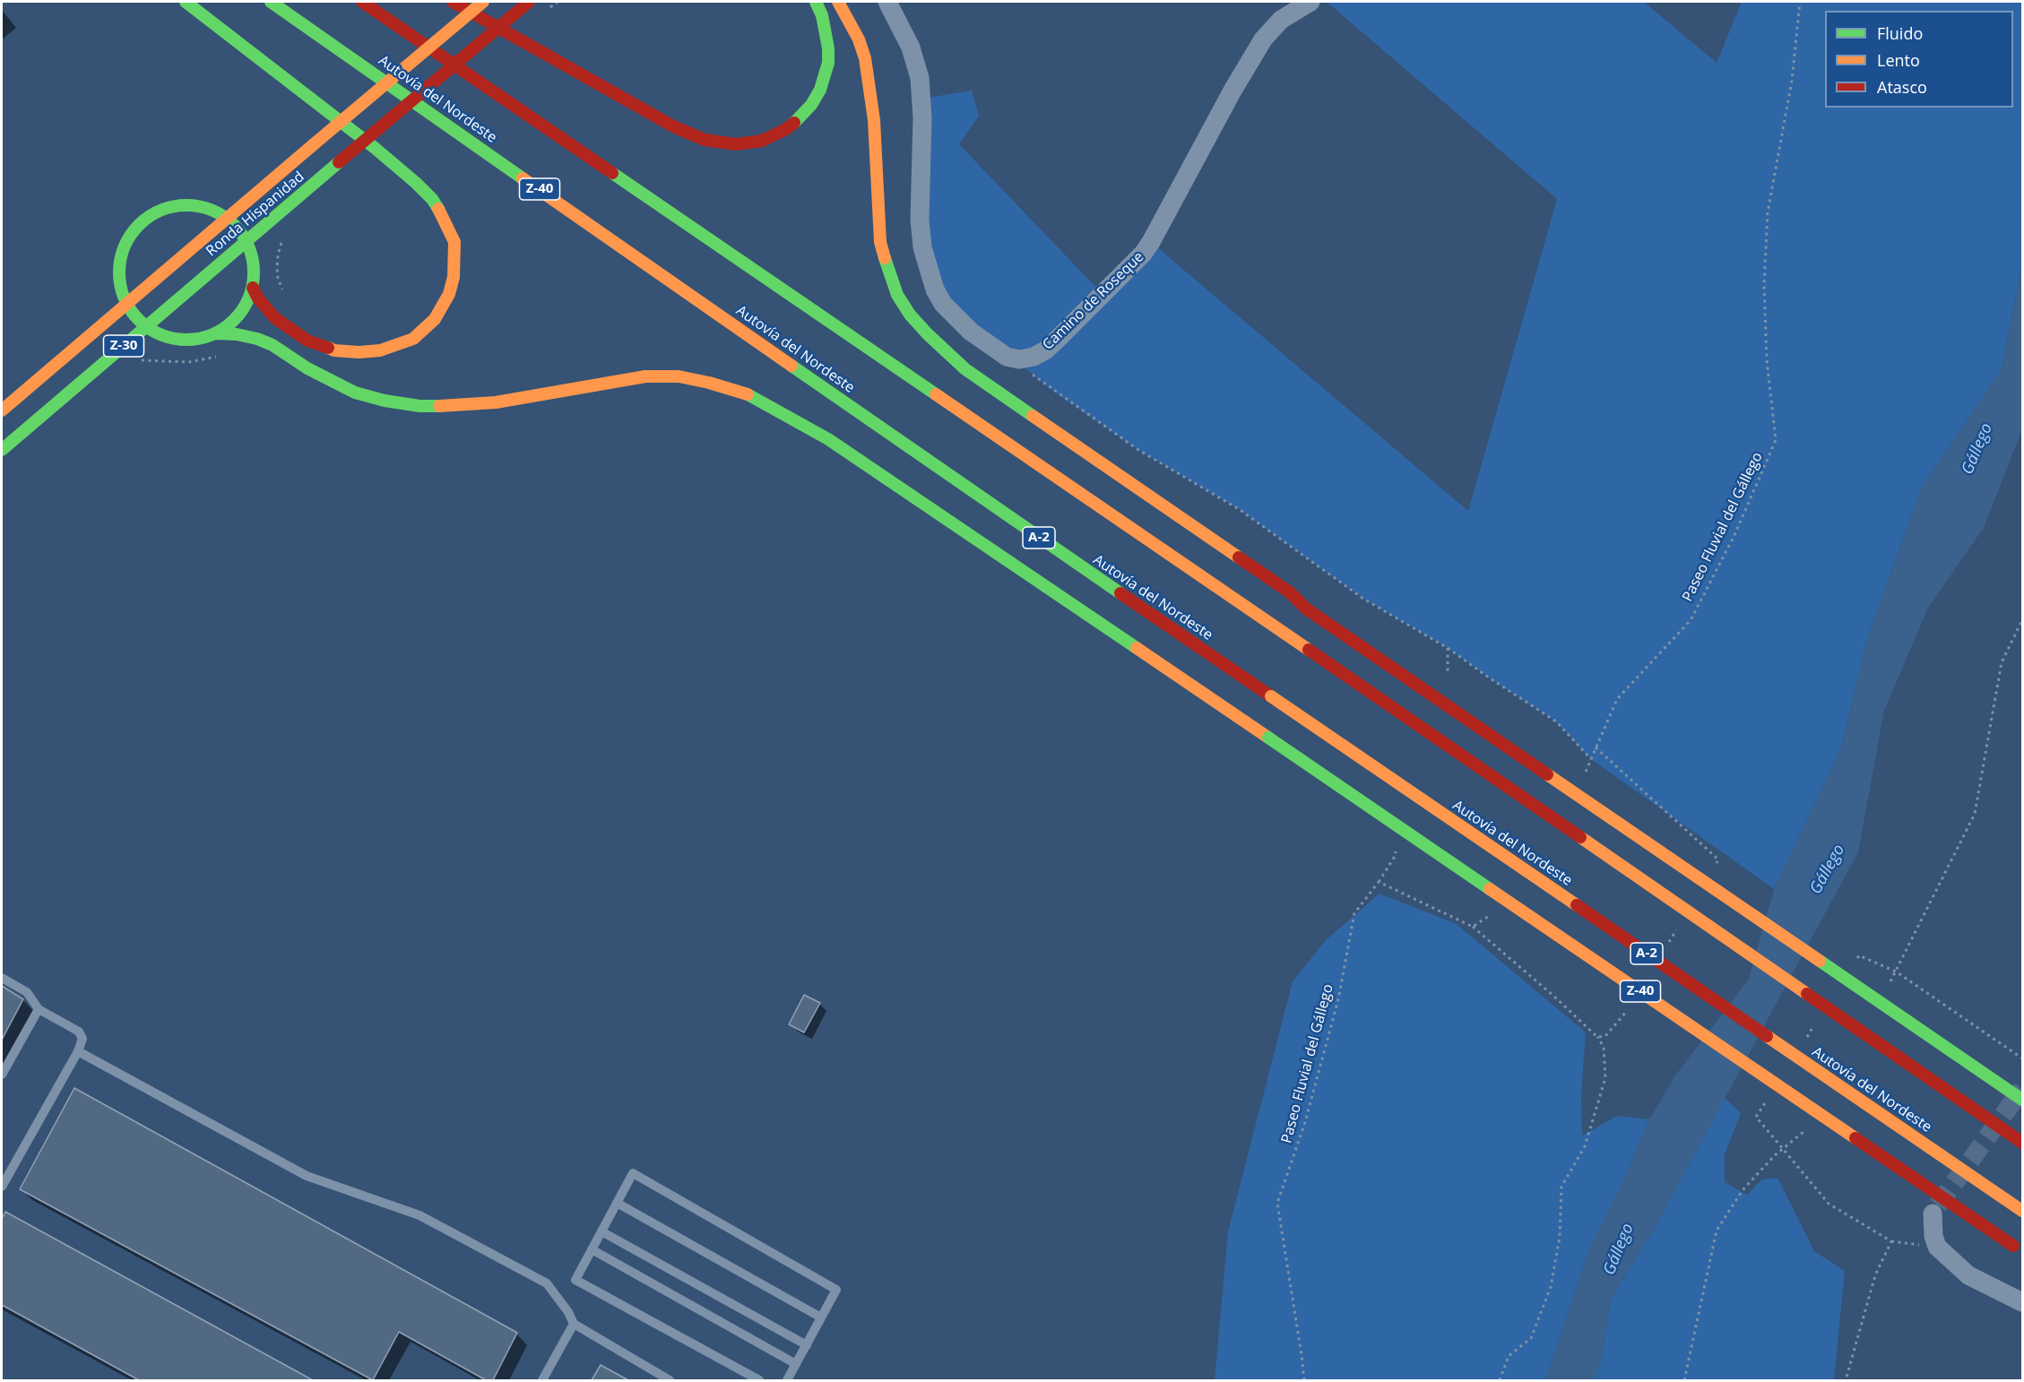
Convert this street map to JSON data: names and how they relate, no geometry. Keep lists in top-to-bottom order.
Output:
{
  "streets": {
    "highway": [
      "Autovía del Nordeste",
      "Z-40",
      "Ronda Hispanidad",
      "Z-30",
      "A-2"
    ],
    "street": ["Camino de Roseque"],
    "path": ["Paseo Fluvial del Gállego"]
  },
  "crossings": [
    ["Autovía del Nordeste", "Z-40"]
  ],
  "water": ["Gállego"],
  "legend": ["Fluido", "Lento", "Atasco"]
}
